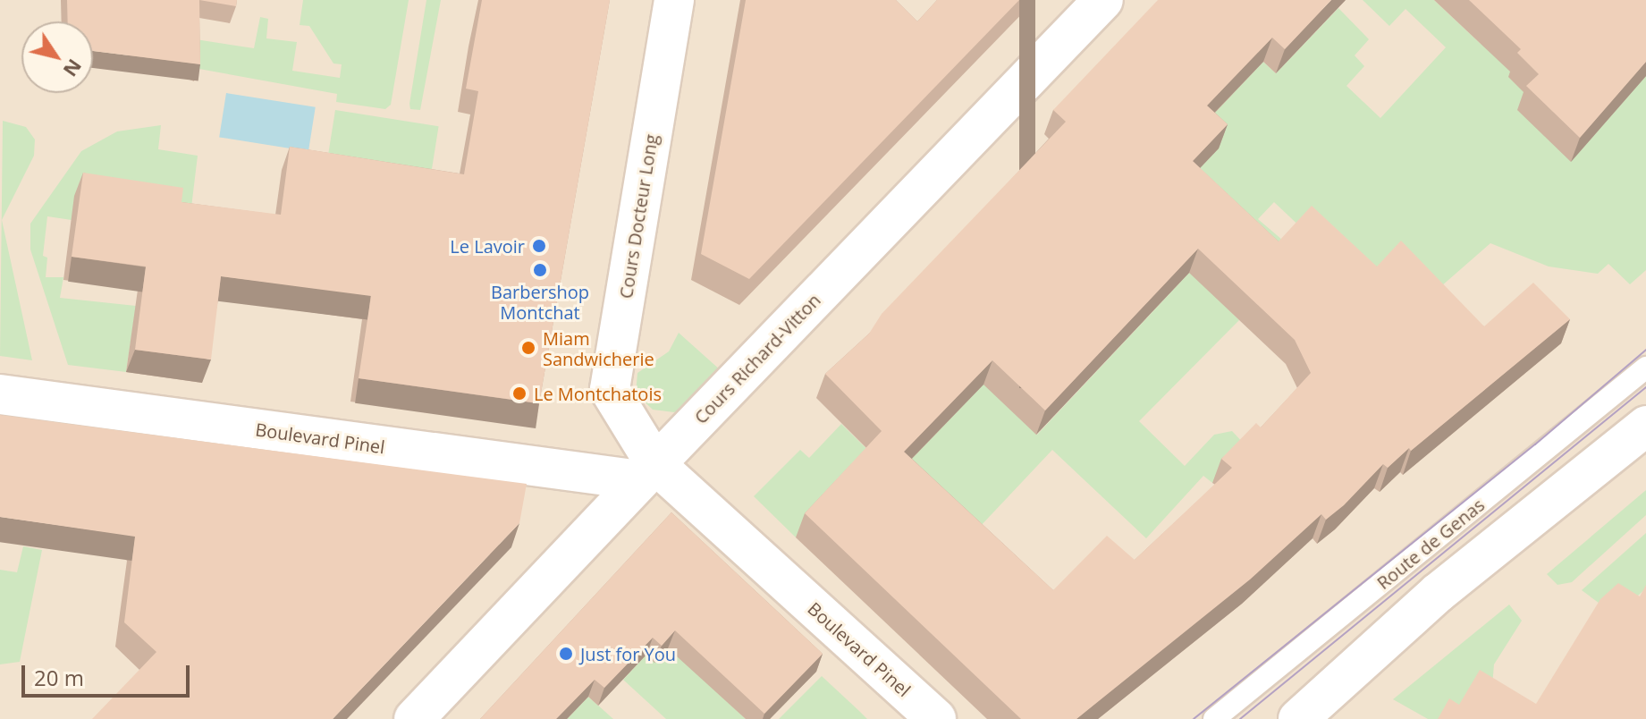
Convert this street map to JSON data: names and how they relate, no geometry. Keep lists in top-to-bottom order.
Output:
{
  "streets": {
    "main road": ["Cours Docteur Long", "Cours Richard-Vitton", "Boulevard Pinel"],
    "lane": ["Route de Genas"]
  },
  "crossings": [
    ["Cours Docteur Long", "Cours Richard-Vitton"],
    ["Cours Docteur Long", "Boulevard Pinel"],
    ["Cours Richard-Vitton", "Boulevard Pinel"]
  ],
  "places": [
    "Le Lavoir",
    "Barbershop Montchat",
    "Miam Sandwicherie",
    "Le Montchatois",
    "Just for You"
  ],
  "scale_bar": "20 m",
  "north": "bottom right"
}
